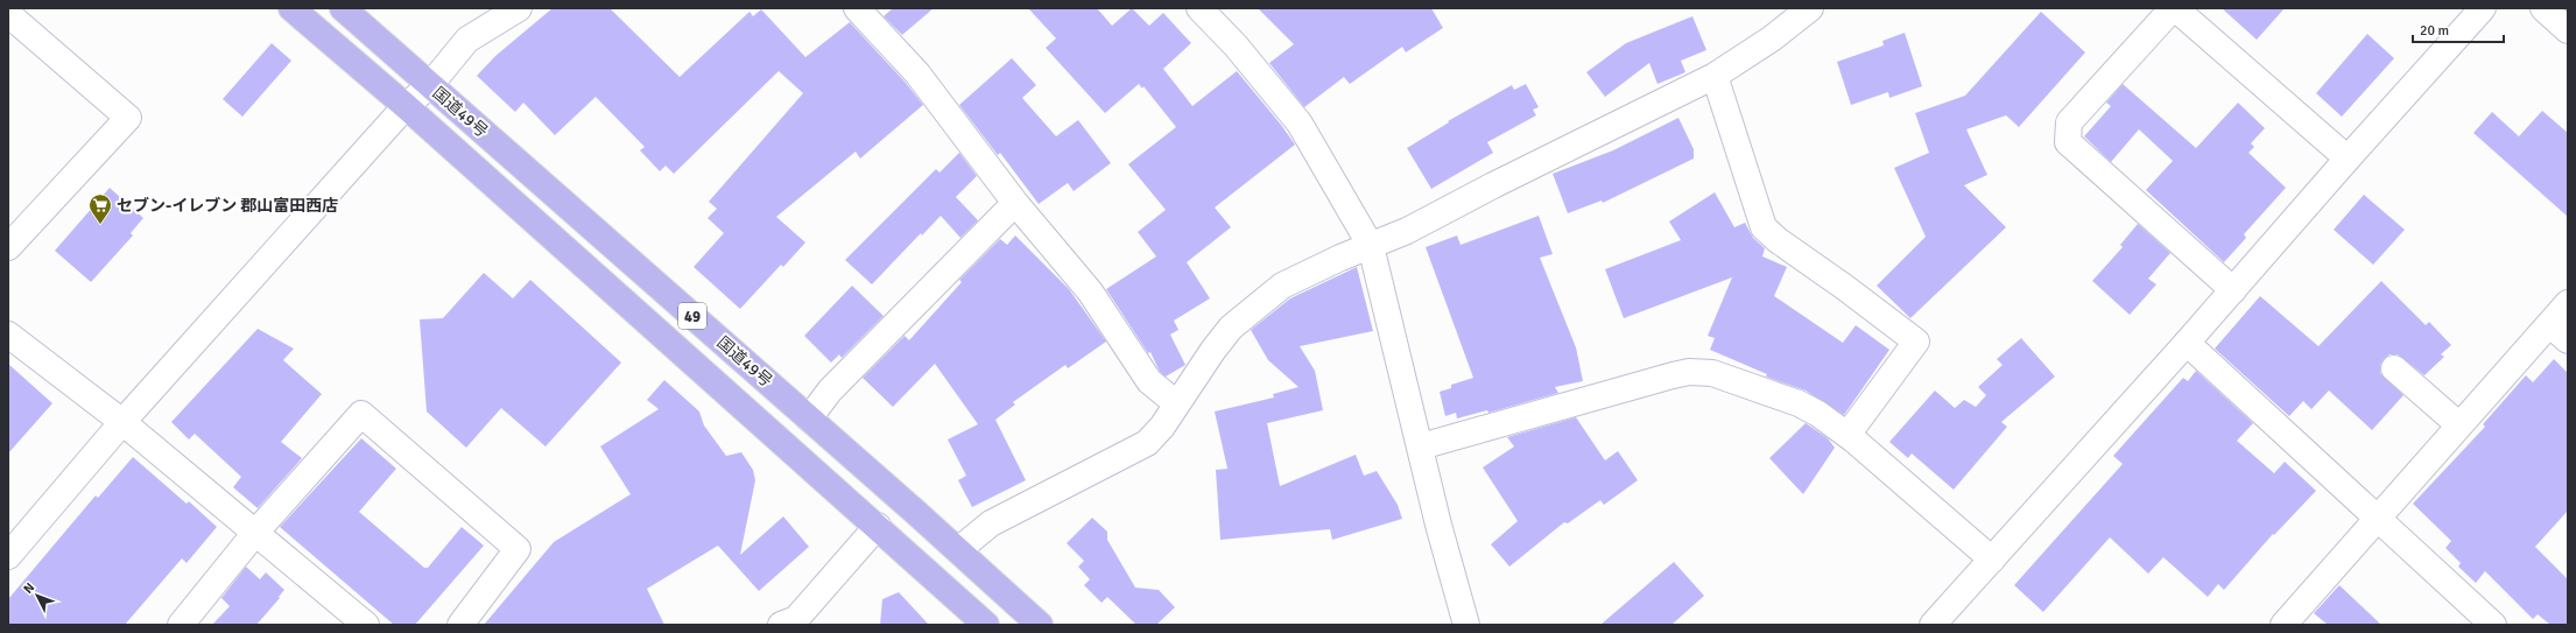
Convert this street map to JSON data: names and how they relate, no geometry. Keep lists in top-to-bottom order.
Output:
{
  "streets": {
    "highway": ["国道49号", "49"]
  },
  "places": {
    "supermarket": ["セブン-イレブン 郡山富田西店"]
  },
  "scale_bar": "20 m",
  "north": "top left"
}
